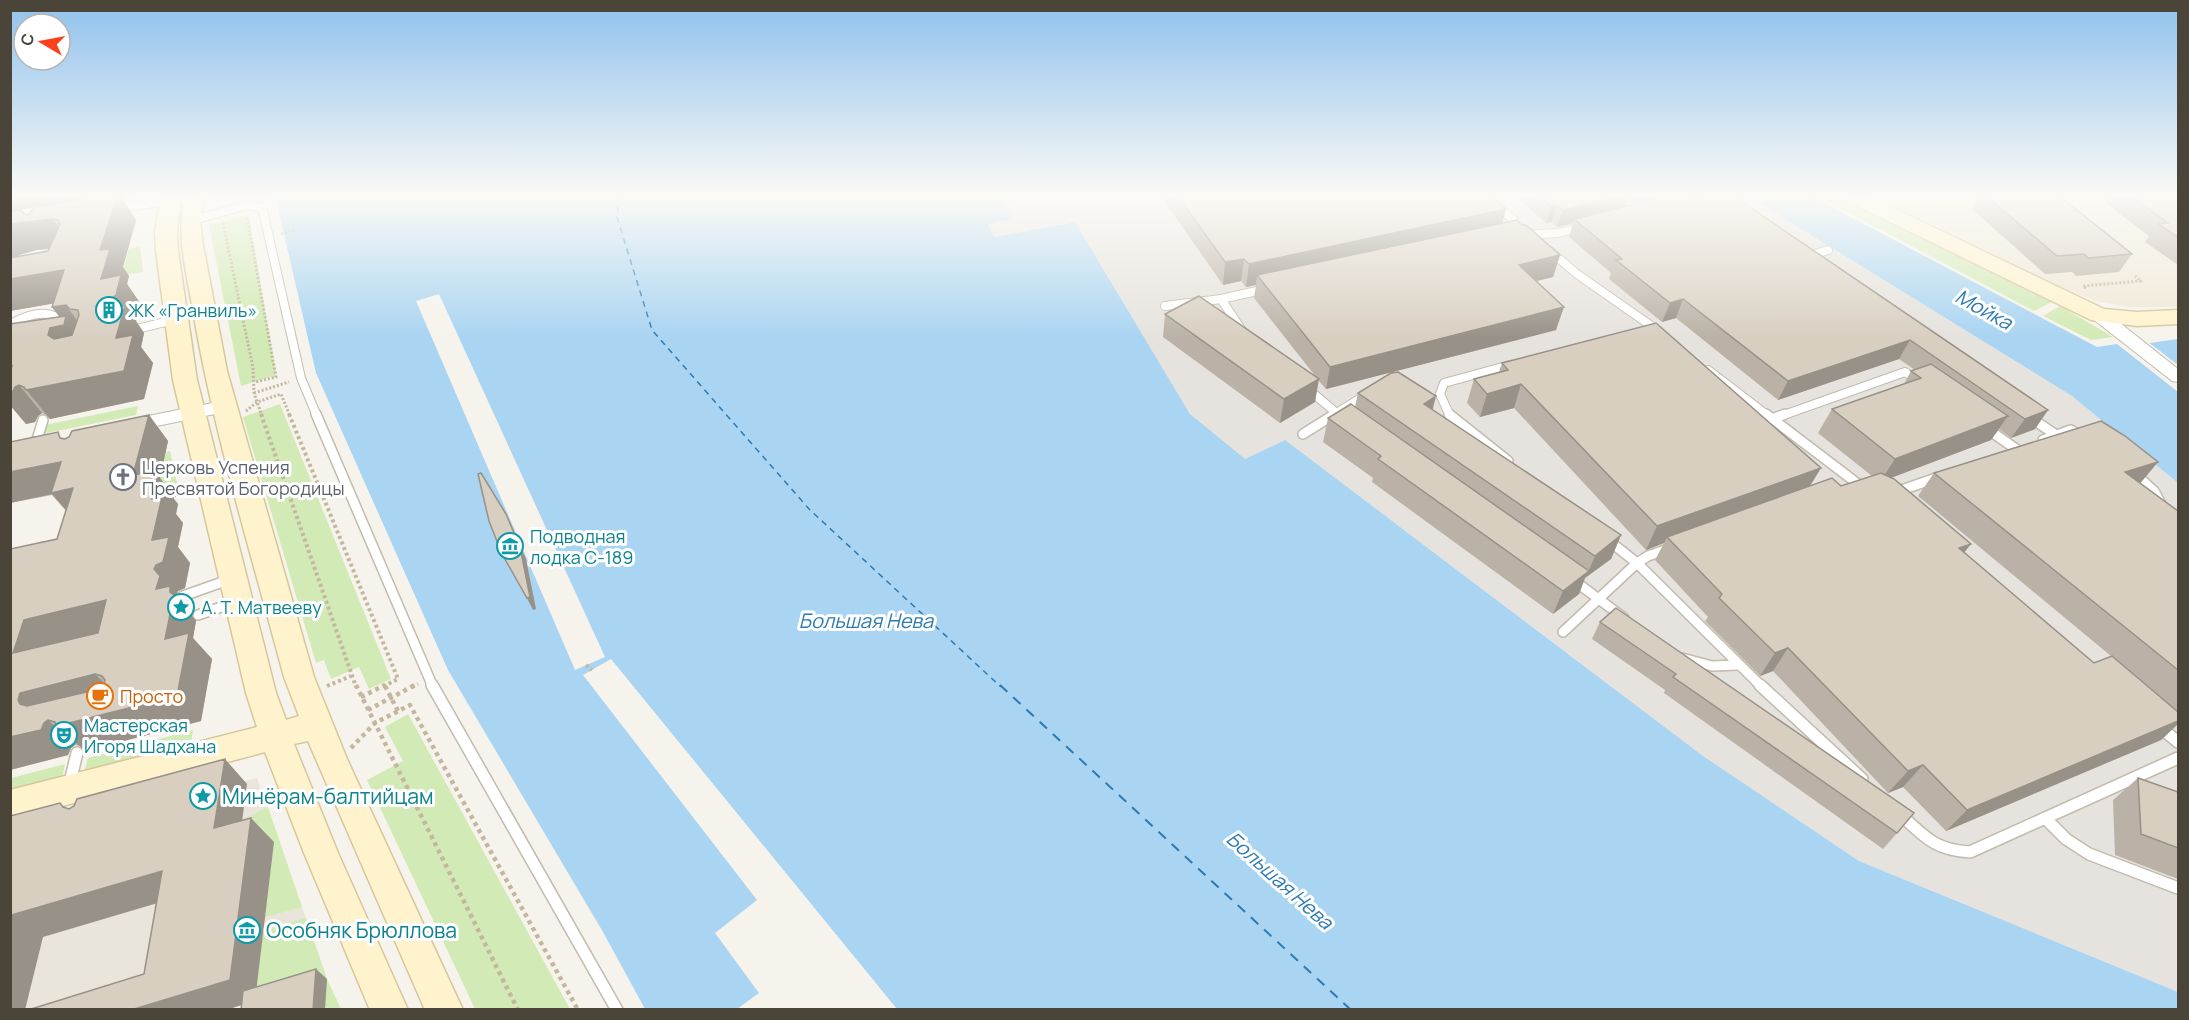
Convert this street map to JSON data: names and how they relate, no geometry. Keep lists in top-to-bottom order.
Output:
{
  "water": ["Мойка", "Большая Нева"],
  "places": {
    "building": ["ЖК «Гранвиль»"],
    "church": ["Церковь Успения Пресвятой Богородицы"],
    "museum": ["Подводная лодка С-189", "Особняк Брюллова"],
    "place": ["А. Т. Матвееву", "Минёрам-балтийцам"],
    "cafe": ["Просто"],
    "theatre": ["Мастерская Игоря Шадхана"]
  },
  "north": "left"
}
